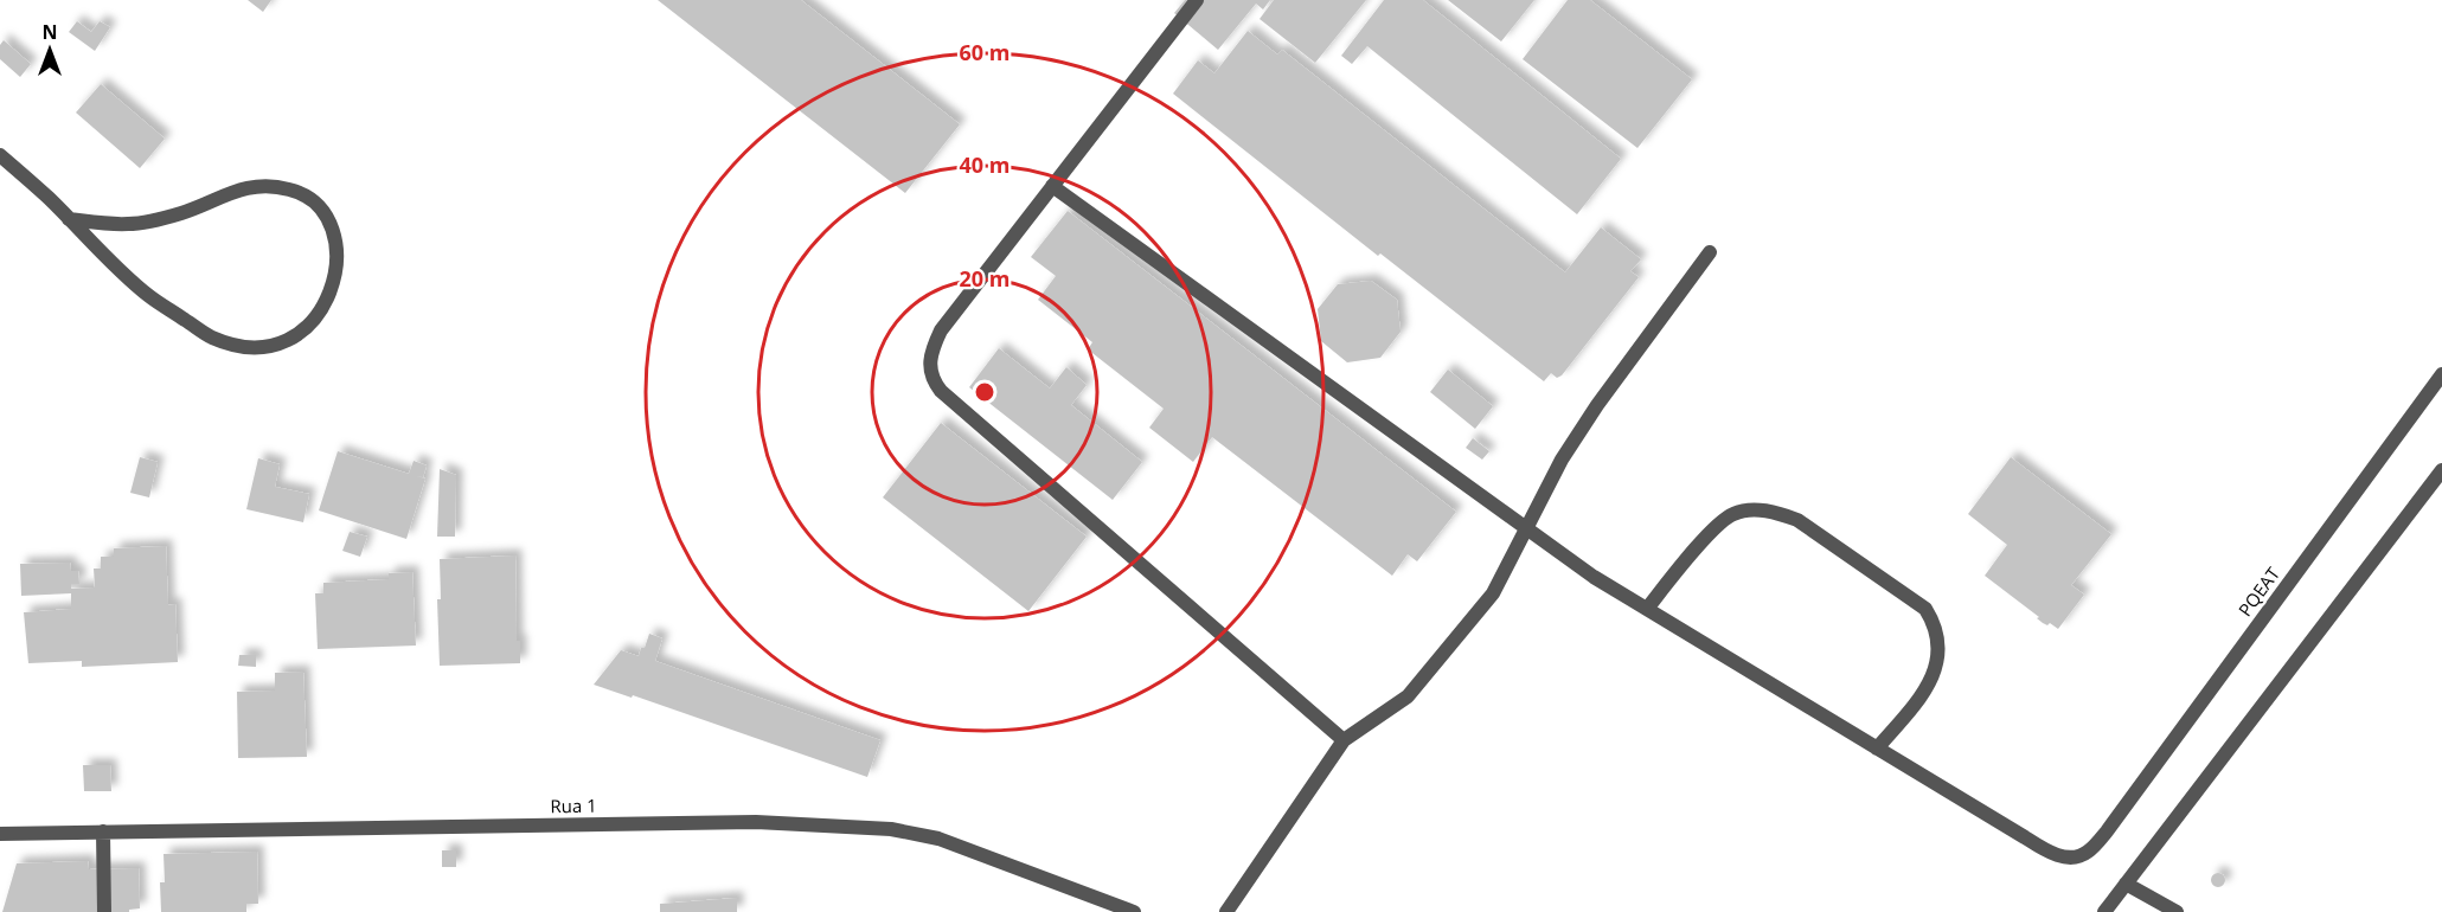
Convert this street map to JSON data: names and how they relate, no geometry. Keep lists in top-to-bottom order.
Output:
{
  "streets": {
    "street": ["PQEAT", "Rua 1"]
  },
  "north": "top",
  "rings": ["60 m", "40 m", "20 m"]
}
